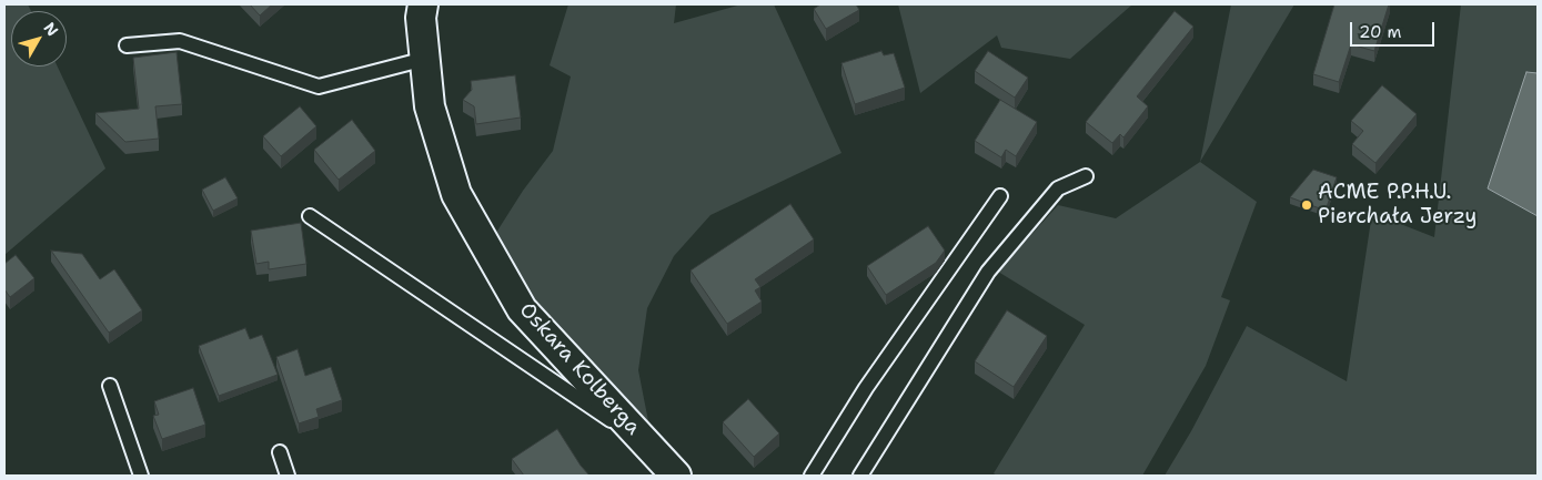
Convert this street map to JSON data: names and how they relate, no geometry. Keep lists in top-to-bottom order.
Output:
{
  "streets": {
    "street": ["Oskara Kolberga"]
  },
  "places": ["ACME P.P.H.U. Pierchała Jerzy"],
  "scale_bar": "20 m",
  "north": "top right"
}
